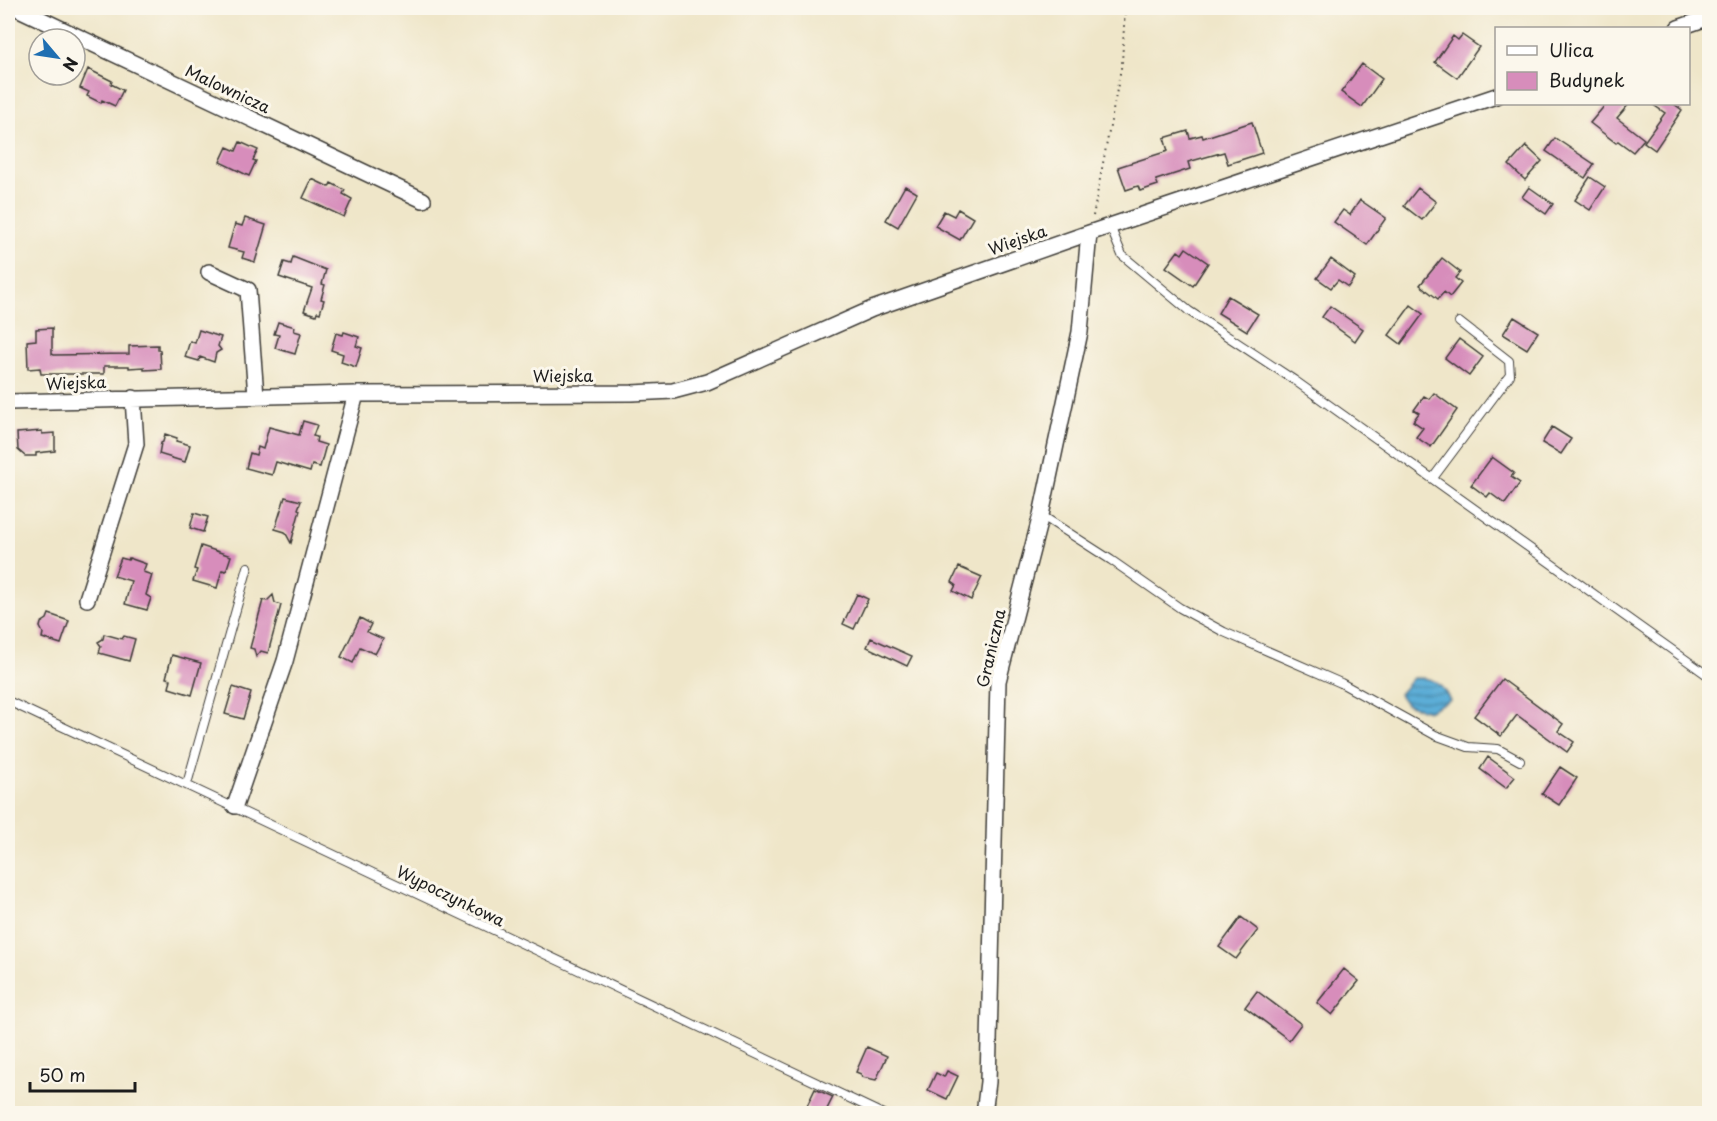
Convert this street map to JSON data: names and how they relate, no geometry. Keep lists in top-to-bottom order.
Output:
{
  "streets": {
    "street": ["Malownicza", "Wiejska", "Graniczna"],
    "lane": ["Wypoczynkowa"]
  },
  "crossings": [
    ["Wiejska", "Graniczna"]
  ],
  "legend": ["Ulica", "Budynek"],
  "scale_bar": "50 m",
  "north": "bottom right"
}
